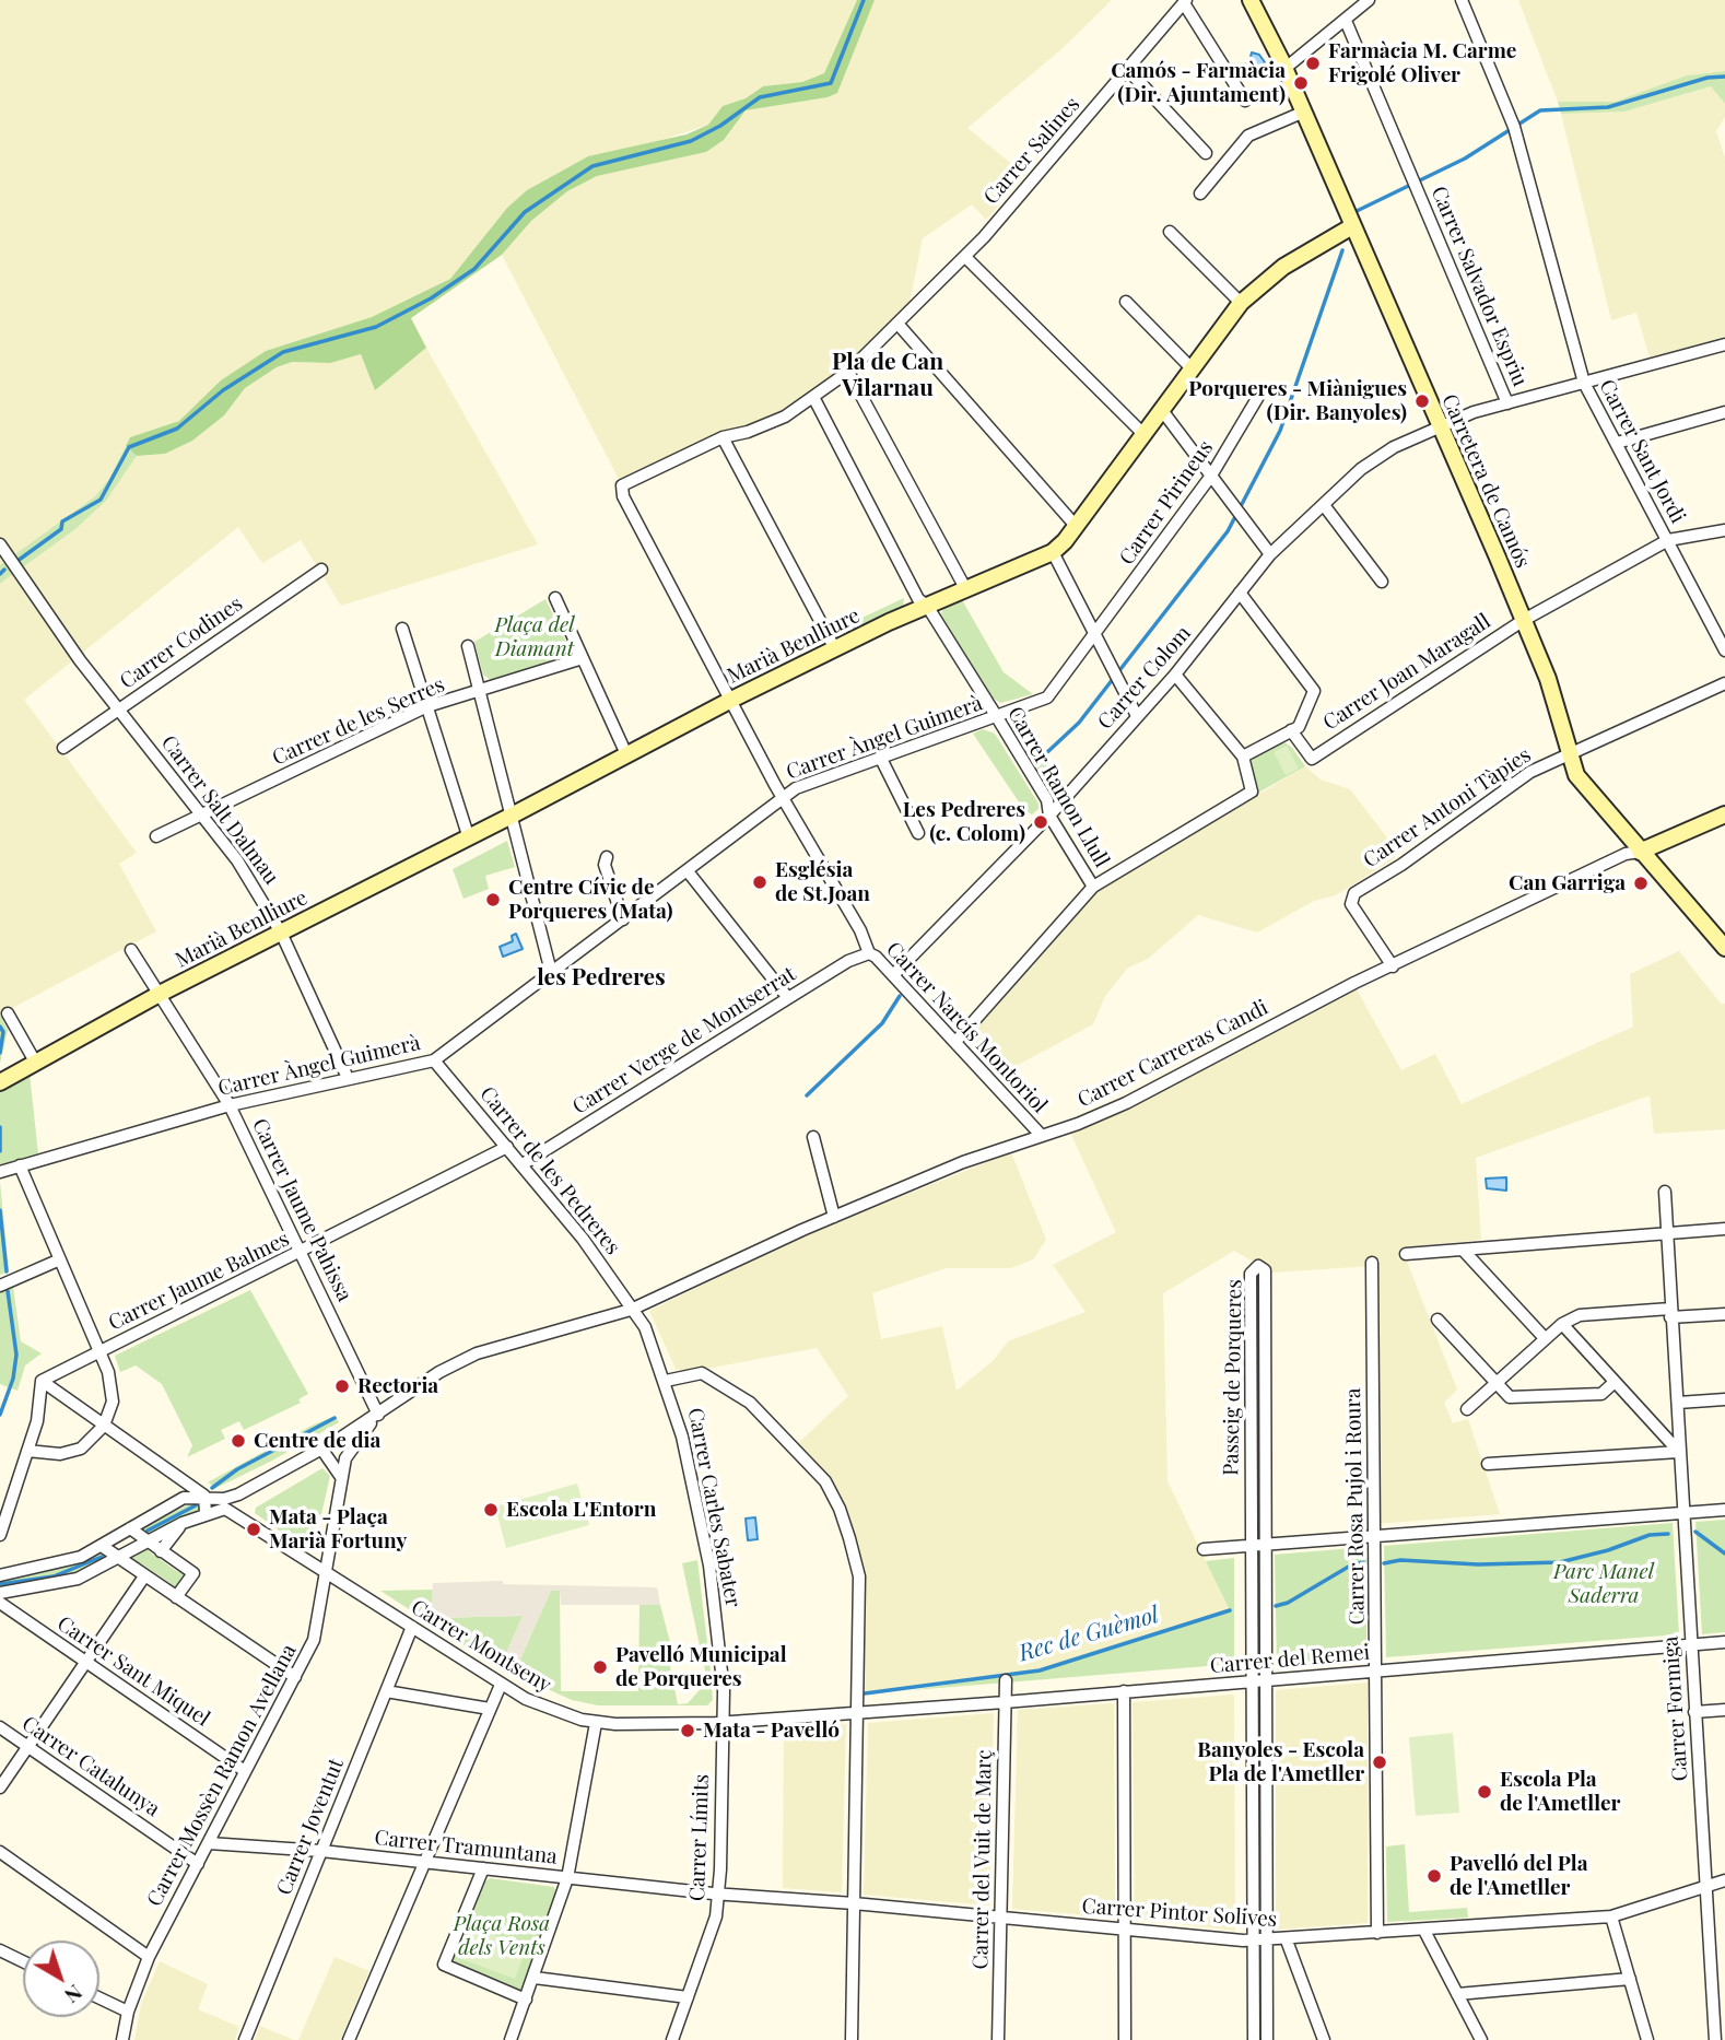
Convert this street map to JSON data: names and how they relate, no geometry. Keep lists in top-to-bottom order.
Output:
{
  "streets": {
    "street": [
      "Carrer Salines",
      "Carrer Salvador Espriu",
      "Carrer Sant Jordi",
      "Carretera de Camós",
      "Carrer Pirineus",
      "Carrer Codines",
      "Marià Benlliure",
      "Carrer Joan Maragall",
      "Carrer Colom",
      "Carrer de les Serres",
      "Carrer Àngel Guimerà",
      "Carrer Ramon Llull",
      "Carrer Antoni Tàpies",
      "Carrer Salt Dalmau",
      "Carrer Narcís Montoriol",
      "Carrer Verge de Montserrat",
      "Carrer Carreras Candi",
      "Carrer de les Pedreres",
      "Carrer Jaume Pahissa",
      "Carrer Jaume Balmes",
      "Passeig de Porqueres",
      "Carrer Rosa Pujol i Roura",
      "Carrer Carles Sabater",
      "Carrer Montseny",
      "Carrer del Remei",
      "Carrer Sant Miquel",
      "Carrer Formiga",
      "Carrer Catalunya",
      "Carrer Mossèn Ramon Avellana",
      "Carrer Joventut",
      "Carrer Límits",
      "Carrer Tramuntana",
      "Carrer del Vuit de Març",
      "Carrer Pintor Solives"
    ]
  },
  "crossings": [
    ["Carrer Salines", "Carrer Ramon Llull"],
    ["Carrer Salines", "Carrer Narcís Montoriol"],
    ["Carrer Salvador Espriu", "Carrer Colom"],
    ["Carrer Sant Jordi", "Carrer Joan Maragall"],
    ["Carrer Sant Jordi", "Carrer Colom"],
    ["Carretera de Camós", "Marià Benlliure"],
    ["Carretera de Camós", "Carrer Joan Maragall"],
    ["Carretera de Camós", "Carrer Colom"],
    ["Carretera de Camós", "Carrer Antoni Tàpies"],
    ["Carretera de Camós", "Carrer Carreras Candi"],
    ["Carrer Pirineus", "Carrer Àngel Guimerà"],
    ["Carrer Codines", "Carrer Salt Dalmau"],
    ["Marià Benlliure", "Carrer Ramon Llull"],
    ["Marià Benlliure", "Carrer Salt Dalmau"],
    ["Marià Benlliure", "Carrer Narcís Montoriol"],
    ["Marià Benlliure", "Carrer Jaume Pahissa"],
    ["Carrer Colom", "Carrer Ramon Llull"],
    ["Carrer Colom", "Carrer Narcís Montoriol"],
    ["Carrer de les Serres", "Carrer Salt Dalmau"],
    ["Carrer Àngel Guimerà", "Carrer Ramon Llull"],
    ["Carrer Àngel Guimerà", "Carrer Salt Dalmau"],
    ["Carrer Àngel Guimerà", "Carrer Narcís Montoriol"],
    ["Carrer Àngel Guimerà", "Carrer de les Pedreres"],
    ["Carrer Àngel Guimerà", "Carrer Jaume Pahissa"],
    ["Carrer Antoni Tàpies", "Carrer Carreras Candi"],
    ["Carrer Narcís Montoriol", "Carrer Verge de Montserrat"],
    ["Carrer Narcís Montoriol", "Carrer Carreras Candi"],
    ["Carrer Verge de Montserrat", "Carrer de les Pedreres"],
    ["Carrer Carreras Candi", "Carrer de les Pedreres"],
    ["Carrer Carreras Candi", "Carrer Jaume Pahissa"],
    ["Carrer Carreras Candi", "Carrer Carles Sabater"],
    ["Carrer Carreras Candi", "Carrer Mossèn Ramon Avellana"],
    ["Carrer de les Pedreres", "Carrer Jaume Balmes"],
    ["Carrer de les Pedreres", "Carrer Carles Sabater"],
    ["Carrer Jaume Pahissa", "Carrer Jaume Balmes"],
    ["Carrer Jaume Pahissa", "Carrer Mossèn Ramon Avellana"],
    ["Passeig de Porqueres", "Carrer del Remei"],
    ["Passeig de Porqueres", "Carrer Pintor Solives"],
    ["Carrer Rosa Pujol i Roura", "Carrer del Remei"],
    ["Carrer Rosa Pujol i Roura", "Carrer Pintor Solives"],
    ["Carrer Carles Sabater", "Carrer Montseny"],
    ["Carrer Carles Sabater", "Carrer Límits"],
    ["Carrer Montseny", "Carrer del Remei"],
    ["Carrer Montseny", "Carrer Mossèn Ramon Avellana"],
    ["Carrer Montseny", "Carrer Joventut"],
    ["Carrer Montseny", "Carrer Límits"],
    ["Carrer del Remei", "Carrer Formiga"],
    ["Carrer del Remei", "Carrer del Vuit de Març"],
    ["Carrer Sant Miquel", "Carrer Mossèn Ramon Avellana"],
    ["Carrer Formiga", "Carrer Pintor Solives"],
    ["Carrer Catalunya", "Carrer Mossèn Ramon Avellana"],
    ["Carrer Mossèn Ramon Avellana", "Carrer Tramuntana"],
    ["Carrer Joventut", "Carrer Tramuntana"],
    ["Carrer Límits", "Carrer Tramuntana"],
    ["Carrer Límits", "Carrer Pintor Solives"],
    ["Carrer Tramuntana", "Carrer Pintor Solives"],
    ["Carrer del Vuit de Març", "Carrer Pintor Solives"]
  ],
  "districts": ["Pla de Can Vilarnau", "les Pedreres"],
  "water": ["Rec de Guèmol"],
  "parks": ["Plaça del Diamant", "Parc Manel Saderra", "Plaça Rosa dels Vents"],
  "places": [
    "Farmàcia M. Carme Frigolé Oliver",
    "Camós - Farmàcia (Dir. Ajuntament)",
    "Porqueres - Miànigues (Dir. Banyoles)",
    "Les Pedreres (c. Colom)",
    "Església de St.Joan",
    "Can Garriga",
    "Centre Cívic de Porqueres (Mata)",
    "Rectoria",
    "Centre de dia",
    "Escola L'Entorn",
    "Mata - Plaça Marià Fortuny",
    "Pavelló Municipal de Porqueres",
    "Mata - Pavelló",
    "Banyoles - Escola Pla de l'Ametller",
    "Escola Pla de l'Ametller",
    "Pavelló del Pla de l'Ametller"
  ],
  "north": "bottom right"
}
